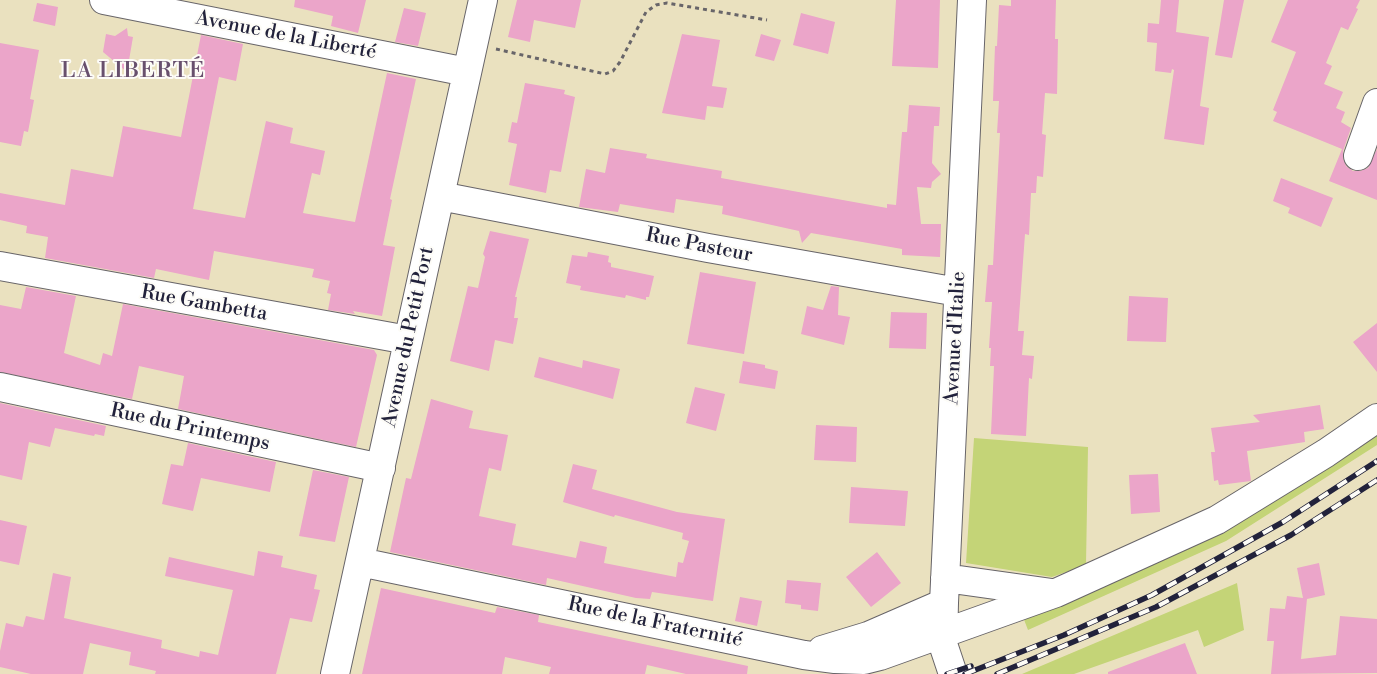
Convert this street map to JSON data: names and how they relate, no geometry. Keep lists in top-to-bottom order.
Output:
{
  "streets": {
    "street": [
      "Avenue de la Liberté",
      "Rue Pasteur",
      "Rue Gambetta",
      "Avenue du Petit Port",
      "Avenue d'Italie",
      "Rue du Printemps",
      "Rue de la Fraternité"
    ]
  },
  "crossings": [
    ["Avenue de la Liberté", "Avenue du Petit Port"],
    ["Rue Pasteur", "Avenue du Petit Port"],
    ["Rue Pasteur", "Avenue d'Italie"],
    ["Rue Gambetta", "Avenue du Petit Port"],
    ["Avenue du Petit Port", "Rue du Printemps"],
    ["Avenue du Petit Port", "Rue de la Fraternité"],
    ["Avenue d'Italie", "Rue de la Fraternité"]
  ],
  "districts": ["LA LIBERTÉ"]
}
